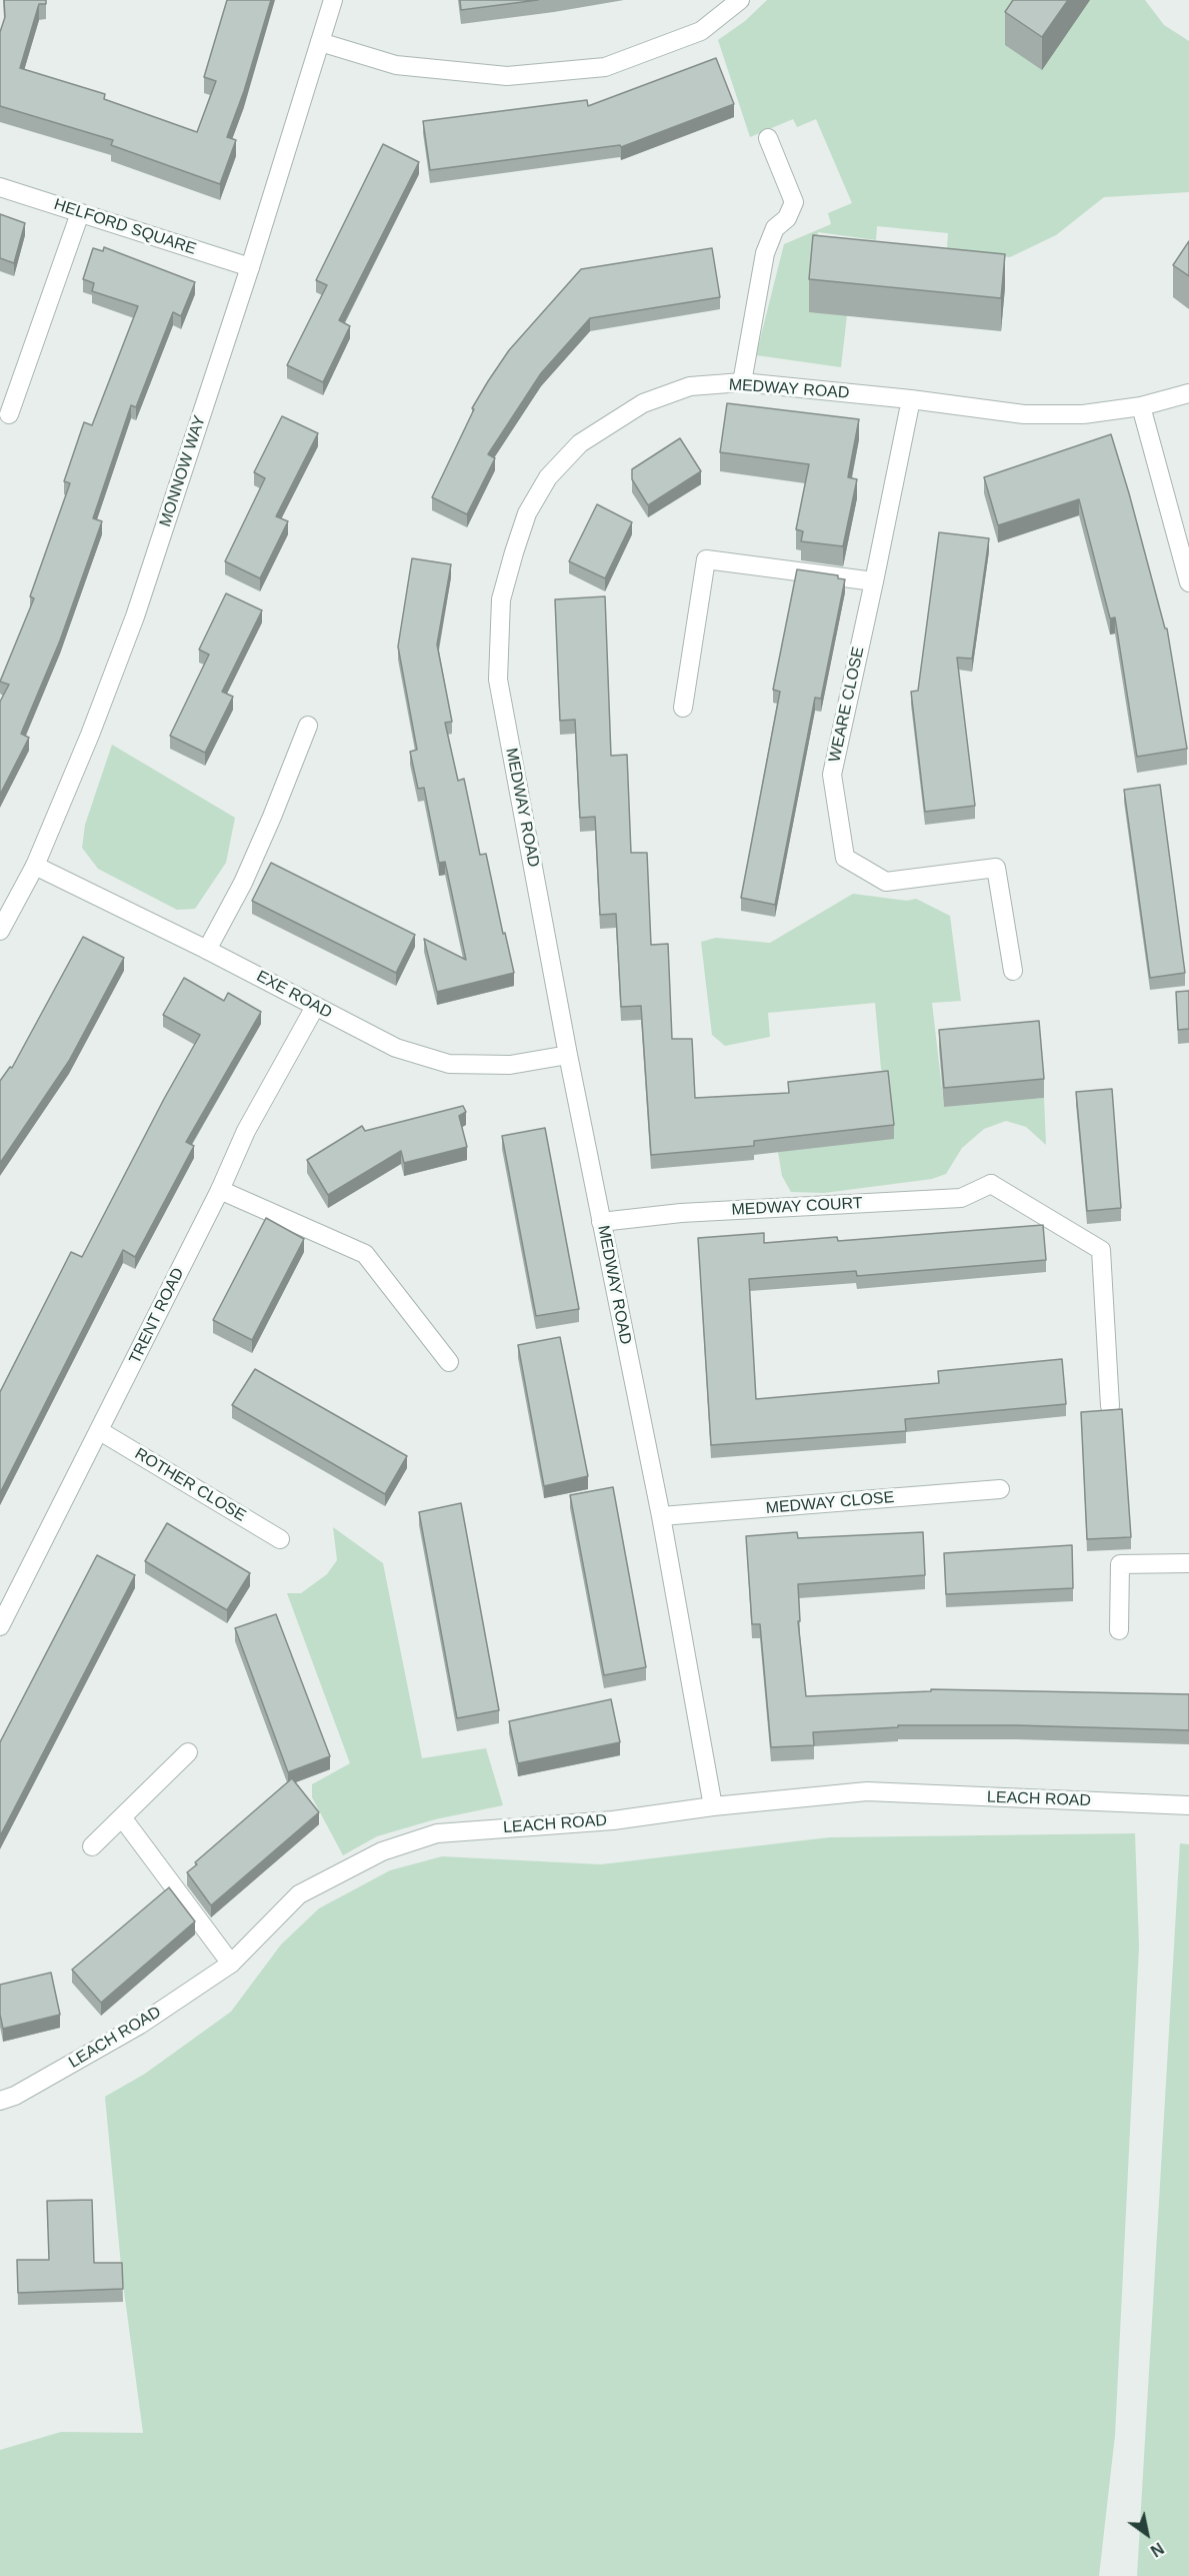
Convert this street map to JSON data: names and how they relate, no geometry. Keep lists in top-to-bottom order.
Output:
{
  "streets": {
    "street": [
      "HELFORD SQUARE",
      "MEDWAY ROAD",
      "MONNOW WAY",
      "WEARE CLOSE",
      "EXE ROAD",
      "MEDWAY COURT",
      "TRENT ROAD",
      "ROTHER CLOSE",
      "MEDWAY CLOSE",
      "LEACH ROAD"
    ]
  },
  "crossings": [
    ["HELFORD SQUARE", "MONNOW WAY"],
    ["MEDWAY ROAD", "WEARE CLOSE"],
    ["MEDWAY ROAD", "EXE ROAD"],
    ["MEDWAY ROAD", "MEDWAY COURT"],
    ["MEDWAY ROAD", "MEDWAY CLOSE"],
    ["MEDWAY ROAD", "LEACH ROAD"],
    ["MONNOW WAY", "EXE ROAD"],
    ["EXE ROAD", "TRENT ROAD"],
    ["TRENT ROAD", "ROTHER CLOSE"]
  ],
  "north": "bottom right"
}
